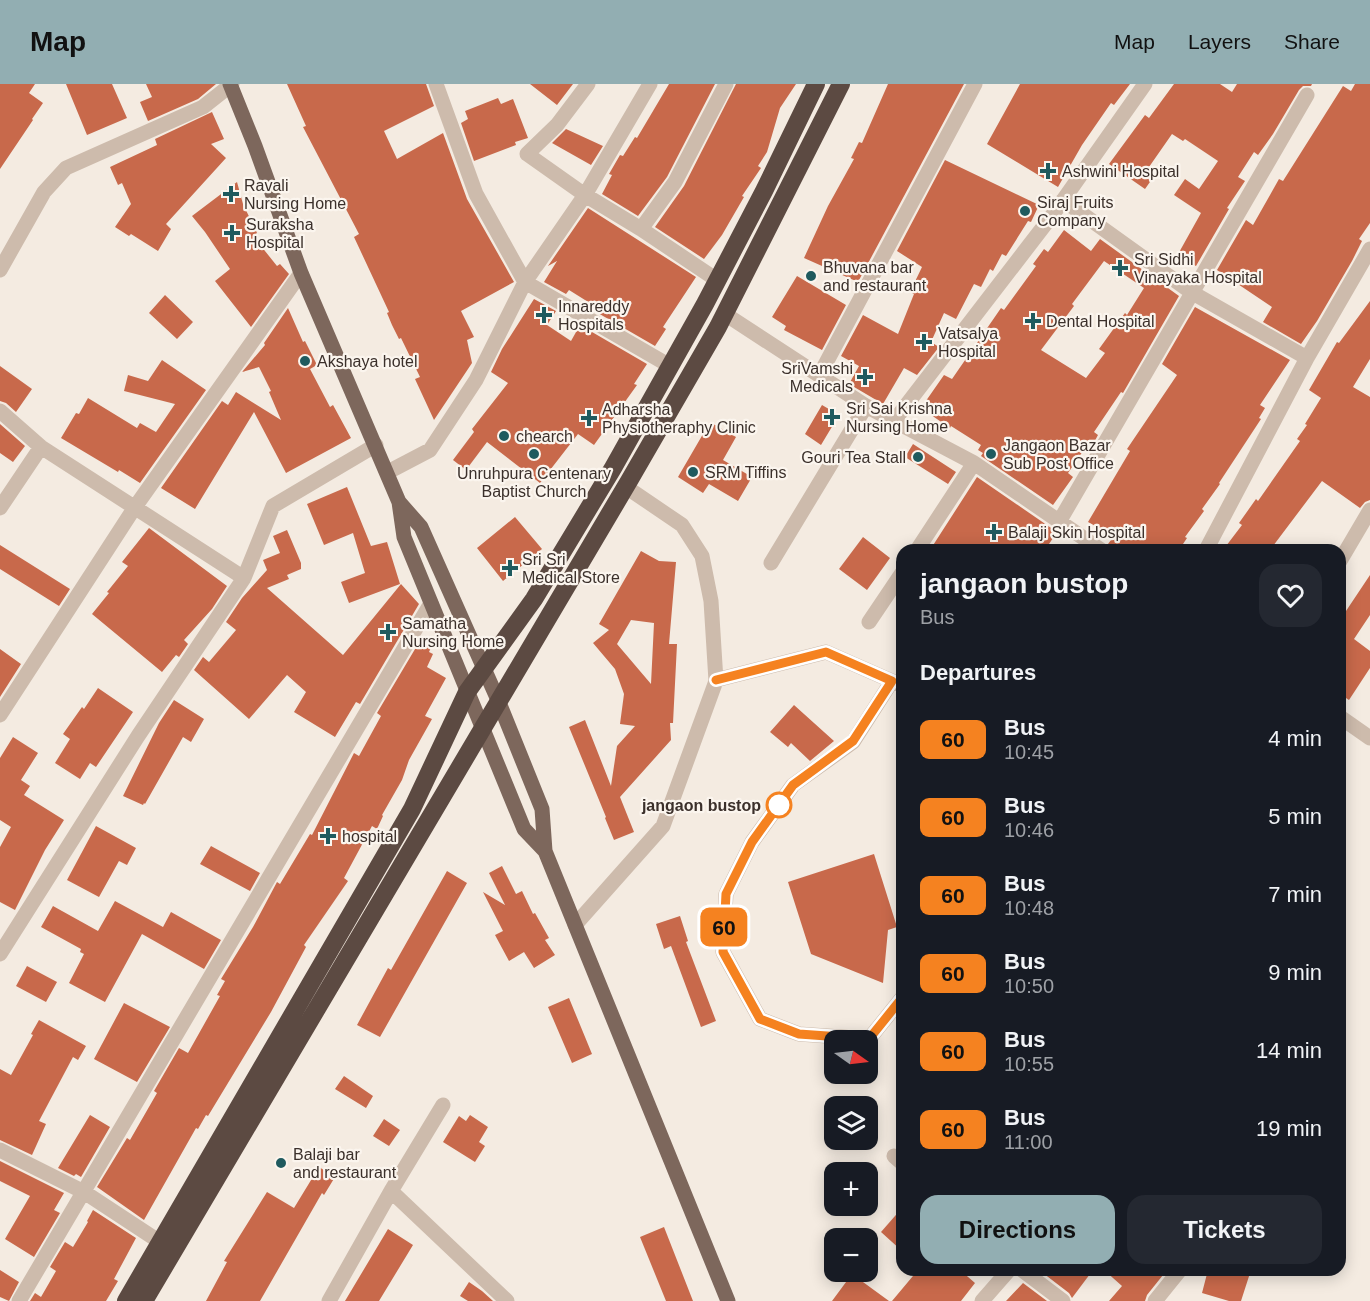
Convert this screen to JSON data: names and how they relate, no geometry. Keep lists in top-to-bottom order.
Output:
{
  "places": {
    "health": [
      "Ashwini Hospital",
      "Ravali Nursing Home",
      "Suraksha Hospital",
      "Sri Sidhi Vinayaka Hospital",
      "Innareddy Hospitals",
      "Dental Hospital",
      "Vatsalya Hospital",
      "SriVamshi Medicals",
      "Sri Sai Krishna Nursing Home",
      "Adharsha Physiotheraphy Clinic",
      "Balaji Skin Hospital",
      "Sri Sri Medical Store",
      "Samatha Nursing Home",
      "hospital"
    ],
    "other": [
      "Siraj Fruits Company",
      "Bhuvana bar and restaurant",
      "Akshaya hotel",
      "chearch",
      "Unruhpura Centenary Baptist Church",
      "Jangaon Bazar Sub Post Office",
      "Gouri Tea Stall",
      "SRM Tiffins",
      "jangaon bustop",
      "Balaji bar and restaurant"
    ]
  },
  "lines": ["bus line 60"],
  "north": "right",
  "page": {
    "header": "Map",
    "nav": ["Map", "Layers", "Share"],
    "on_map": "60",
    "heading": [
      ["jangaon bustop", "Bus"],
      "Departures"
    ],
    "list": [
      {
        "mark": "60",
        "name": "Bus",
        "note": "10:45",
        "value": "4 min"
      },
      {
        "mark": "60",
        "name": "Bus",
        "note": "10:46",
        "value": "5 min"
      },
      {
        "mark": "60",
        "name": "Bus",
        "note": "10:48",
        "value": "7 min"
      },
      {
        "mark": "60",
        "name": "Bus",
        "note": "10:50",
        "value": "9 min"
      },
      {
        "mark": "60",
        "name": "Bus",
        "note": "10:55",
        "value": "14 min"
      },
      {
        "mark": "60",
        "name": "Bus",
        "note": "11:00",
        "value": "19 min"
      }
    ],
    "map_buttons": ["+", "−"],
    "buttons": ["Directions", "Tickets"]
  }
}
